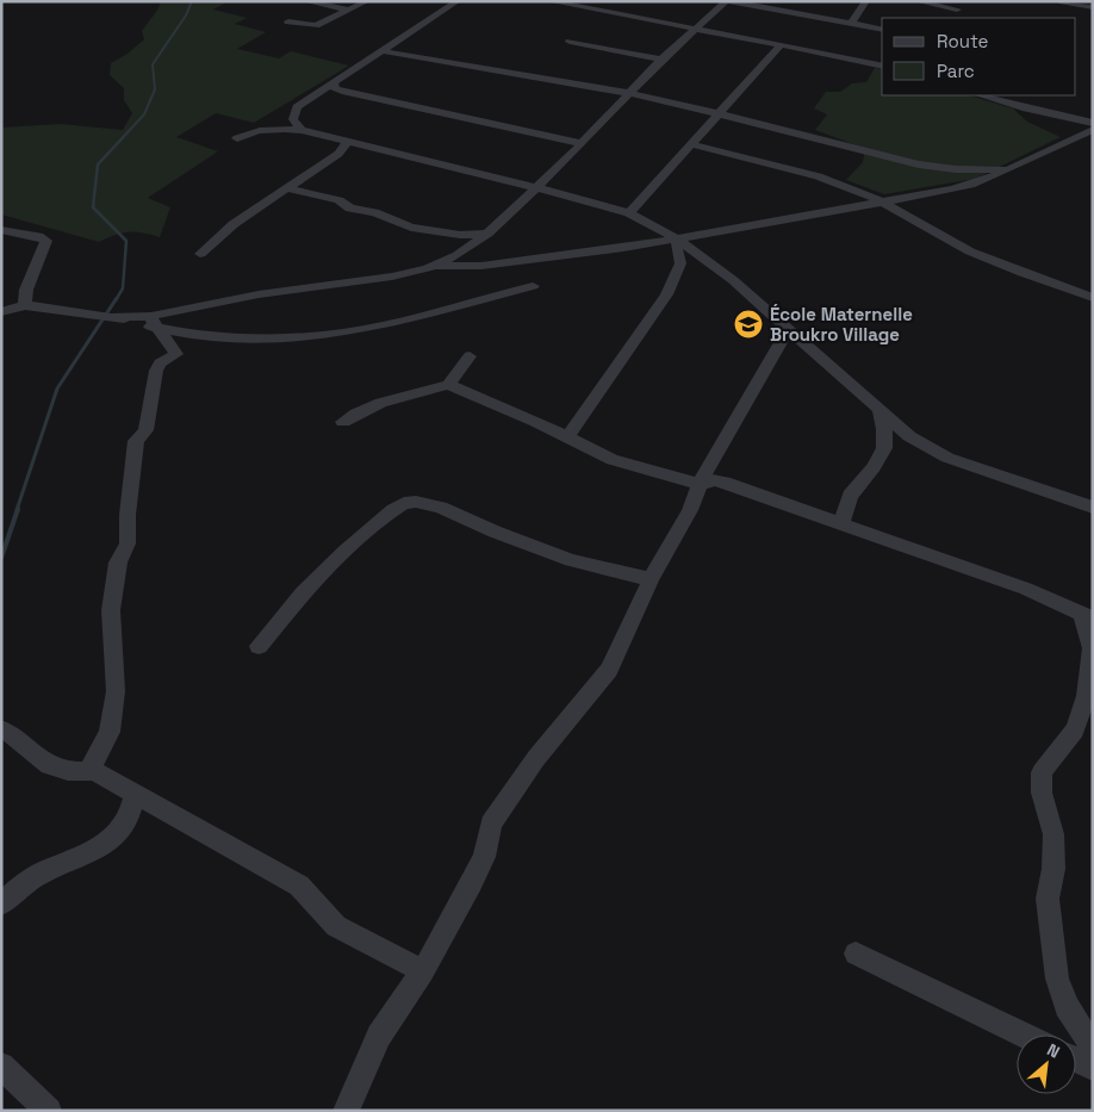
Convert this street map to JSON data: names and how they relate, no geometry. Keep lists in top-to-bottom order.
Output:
{
  "places": {
    "school or university": ["École Maternelle Broukro Village"]
  },
  "legend": ["Route", "Parc"],
  "north": "top right"
}
